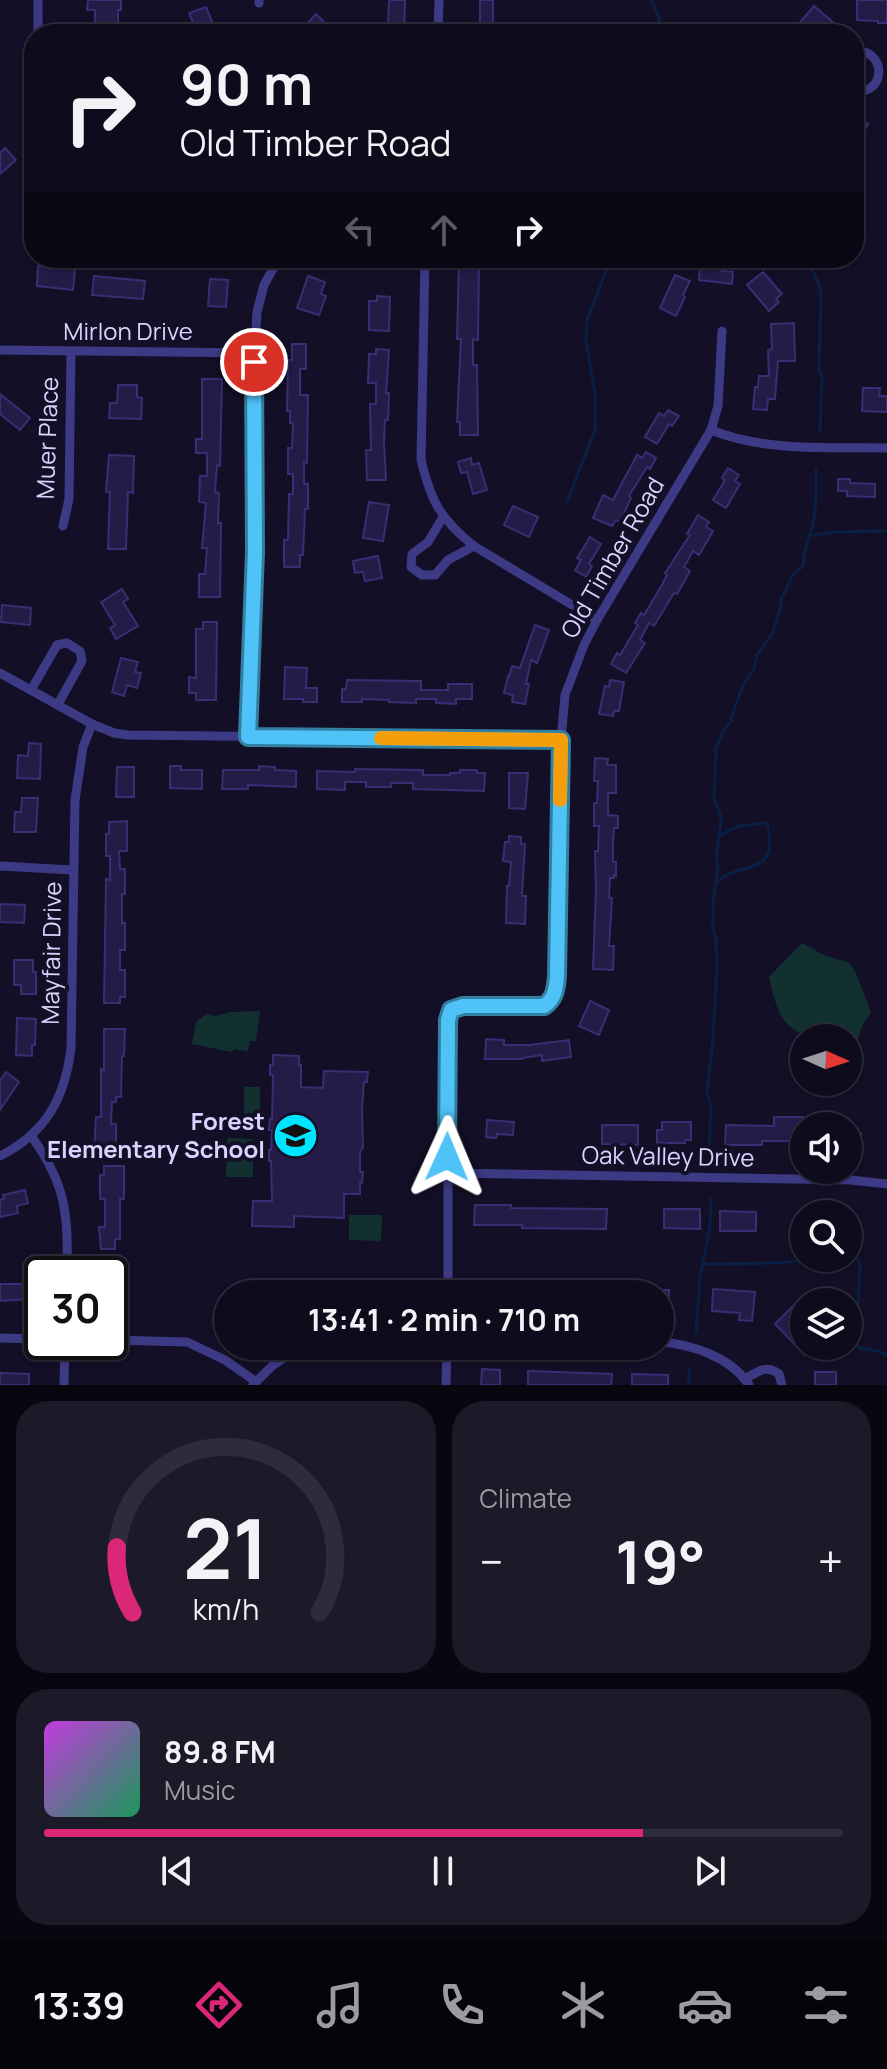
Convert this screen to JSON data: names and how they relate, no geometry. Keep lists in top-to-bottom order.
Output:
{
  "streets": {
    "street": [
      "Mirlon Drive",
      "Muer Place",
      "Old Timber Road",
      "Mayfair Drive",
      "Oak Valley Drive"
    ]
  },
  "crossings": [
    ["Mirlon Drive", "Muer Place"],
    ["Old Timber Road", "Oak Valley Drive"]
  ],
  "places": {
    "school or university": ["Forest Elementary School"]
  },
  "north": "right",
  "page": {
    "turn": ["90 m", "Old Timber Road"],
    "limit": "30",
    "trip": "13:41 · 2 min · 710 m",
    "tile": "Climate",
    "heat": ["−", "19°", "+"],
    "song": ["89.8 FM", "Music"],
    "tabs": "13:39",
    "gauge": ["21", "km/h"]
  }
}
